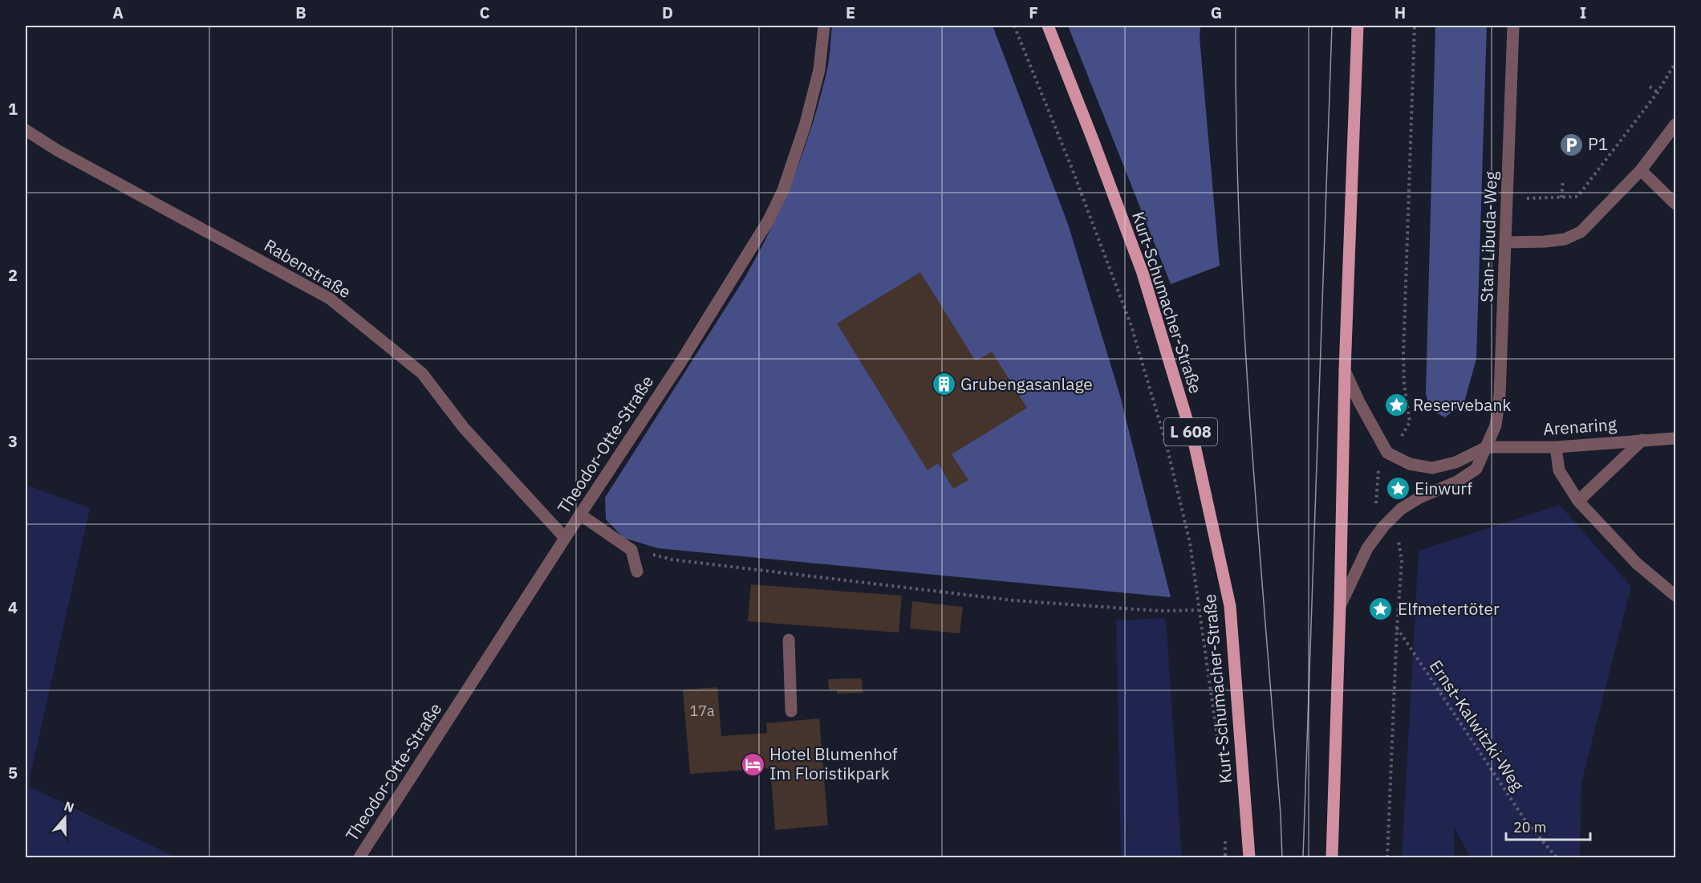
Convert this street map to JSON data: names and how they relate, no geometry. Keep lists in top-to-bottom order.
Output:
{
  "streets": {
    "main road": ["Kurt-Schumacher-Straße", "L 608"],
    "street": [
      "Stan-Libuda-Weg",
      "Rabenstraße",
      "Arenaring",
      "Theodor-Otte-Straße"
    ],
    "path": ["Ernst-Kalwitzki-Weg"]
  },
  "crossings": [
    ["Stan-Libuda-Weg", "Arenaring"],
    ["Rabenstraße", "Theodor-Otte-Straße"]
  ],
  "places": {
    "parking": ["P1"],
    "building": ["Grubengasanlage"],
    "place": ["Reservebank", "Einwurf", "Elfmetertöter"],
    "hotel": ["Hotel Blumenhof Im Floristikpark"]
  },
  "house_numbers": ["17a"],
  "scale_bar": "20 m",
  "north": "top",
  "grid": {
    "columns": [
      "A",
      "B",
      "C",
      "D",
      "E",
      "F",
      "G",
      "H",
      "I"
    ],
    "rows": [
      "1",
      "2",
      "3",
      "4",
      "5"
    ]
  }
}
